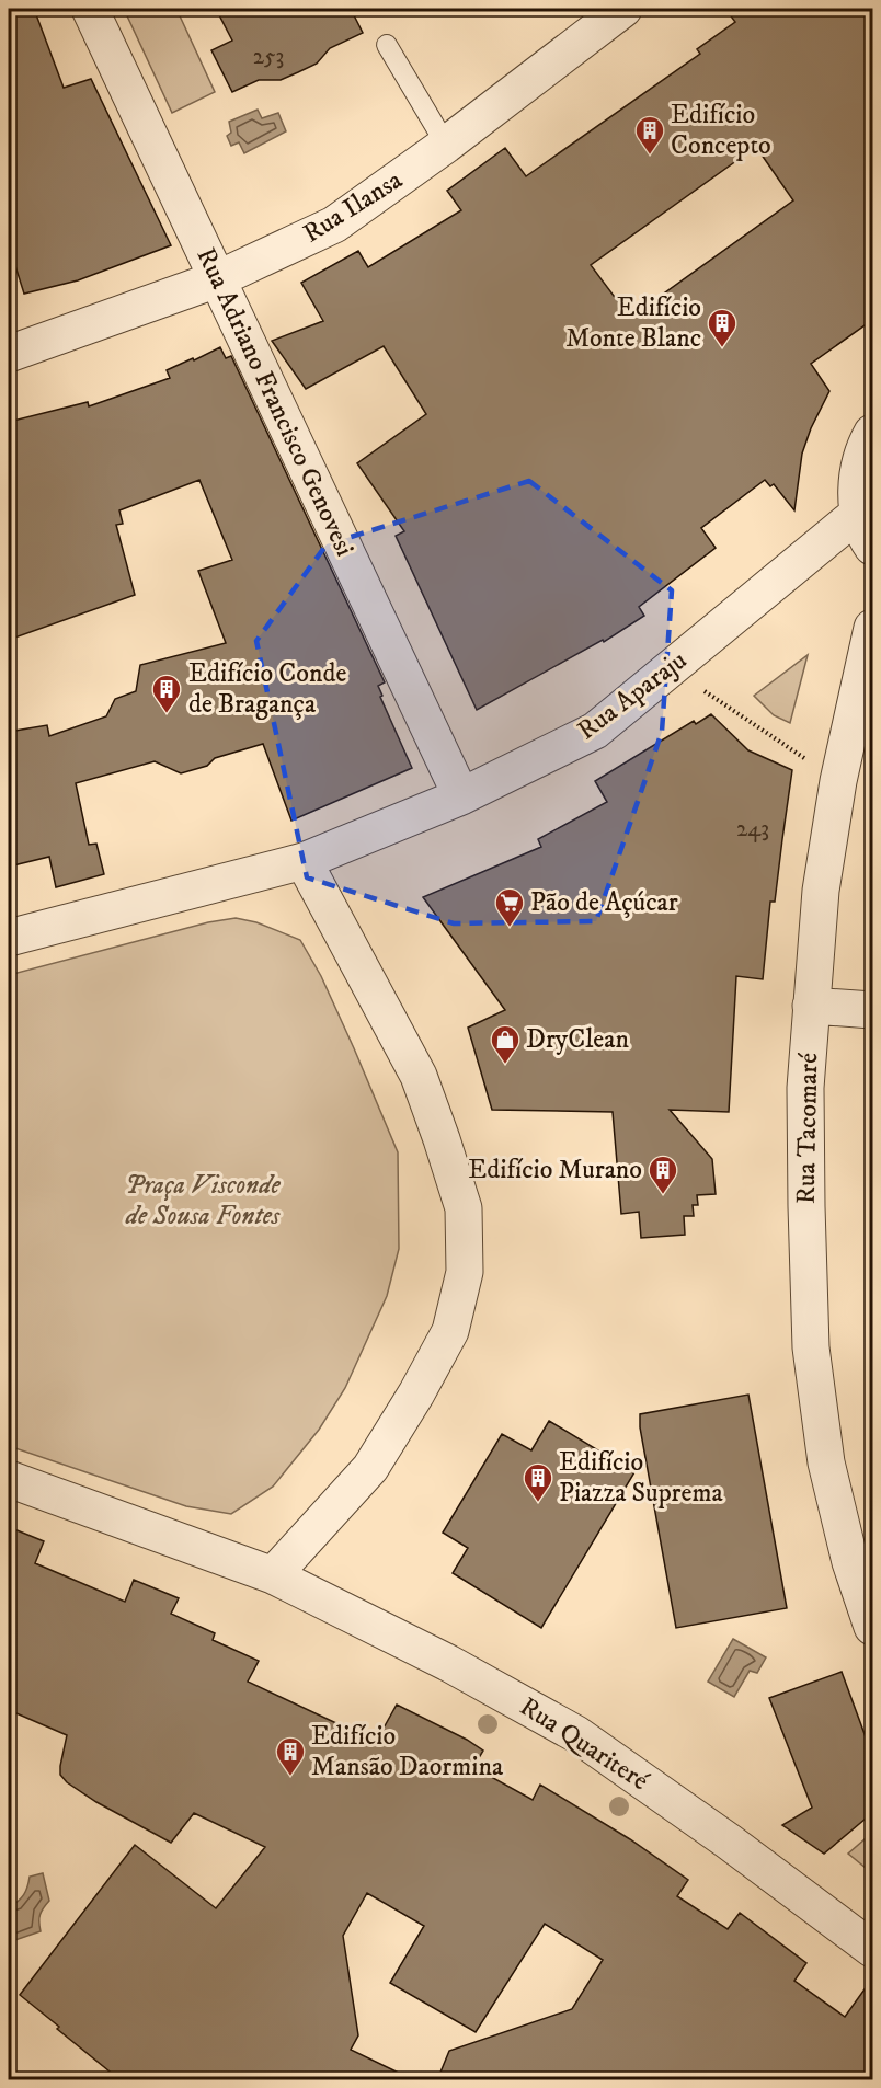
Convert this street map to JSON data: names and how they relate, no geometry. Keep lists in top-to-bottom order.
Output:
{
  "streets": {
    "street": [
      "Rua Ilansa",
      "Rua Adriano Francisco Genovesi",
      "Rua Aparaju",
      "Rua Tacomaré",
      "Rua Quariteré"
    ]
  },
  "crossings": [
    ["Rua Ilansa", "Rua Adriano Francisco Genovesi"],
    ["Rua Adriano Francisco Genovesi", "Rua Aparaju"]
  ],
  "parks": ["Praça Visconde de Sousa Fontes"],
  "places": {
    "building": [
      "Edifício Concepto",
      "Edifício Monte Blanc",
      "Edifício Conde de Bragança",
      "Edifício Murano",
      "Edifício Piazza Suprema",
      "Edifício Mansão Daormina"
    ],
    "supermarket": ["Pão de Açúcar"],
    "shop": ["DryClean"]
  },
  "house_numbers": ["253", "243"]
}
